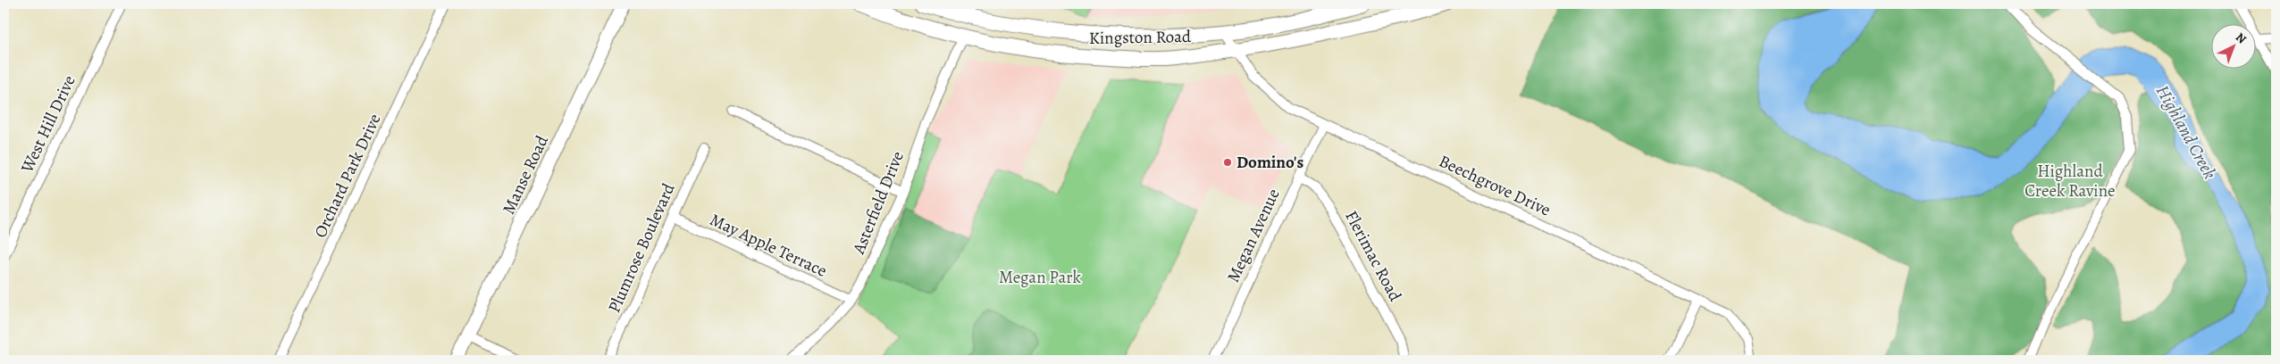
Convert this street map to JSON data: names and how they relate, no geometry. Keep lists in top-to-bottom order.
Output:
{
  "streets": {
    "main road": ["Kingston Road"],
    "street": [
      "West Hill Drive",
      "Manse Road",
      "Orchard Park Drive",
      "Beechgrove Drive",
      "Asterfield Drive",
      "Megan Avenue",
      "May Apple Terrace",
      "Plumrose Boulevard",
      "Flerimac Road"
    ]
  },
  "crossings": [
    ["Kingston Road", "Beechgrove Drive"],
    ["Kingston Road", "Asterfield Drive"],
    ["Beechgrove Drive", "Megan Avenue"],
    ["Asterfield Drive", "May Apple Terrace"],
    ["Megan Avenue", "Flerimac Road"],
    ["May Apple Terrace", "Plumrose Boulevard"]
  ],
  "water": ["Highland Creek"],
  "parks": ["Highland Creek Ravine", "Megan Park"],
  "places": ["Domino's"],
  "north": "top right"
}
